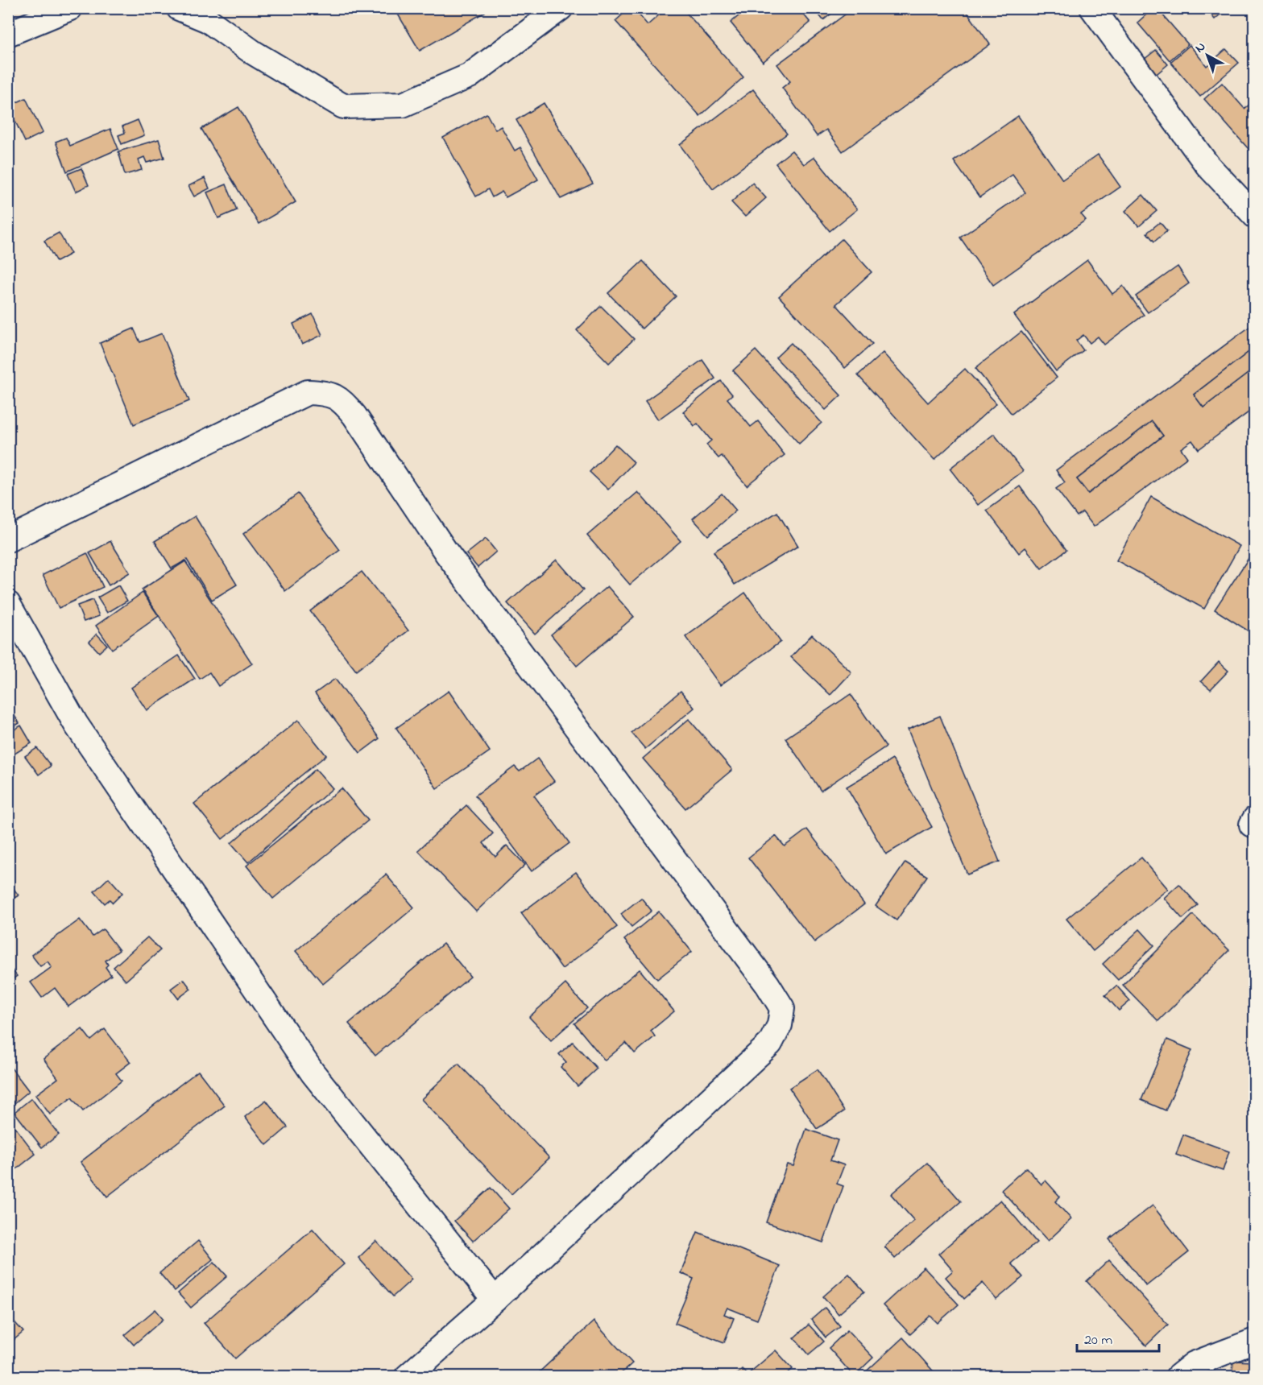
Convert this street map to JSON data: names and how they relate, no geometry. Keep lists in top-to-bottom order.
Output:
{
  "scale_bar": "20 m",
  "north": "top left"
}
